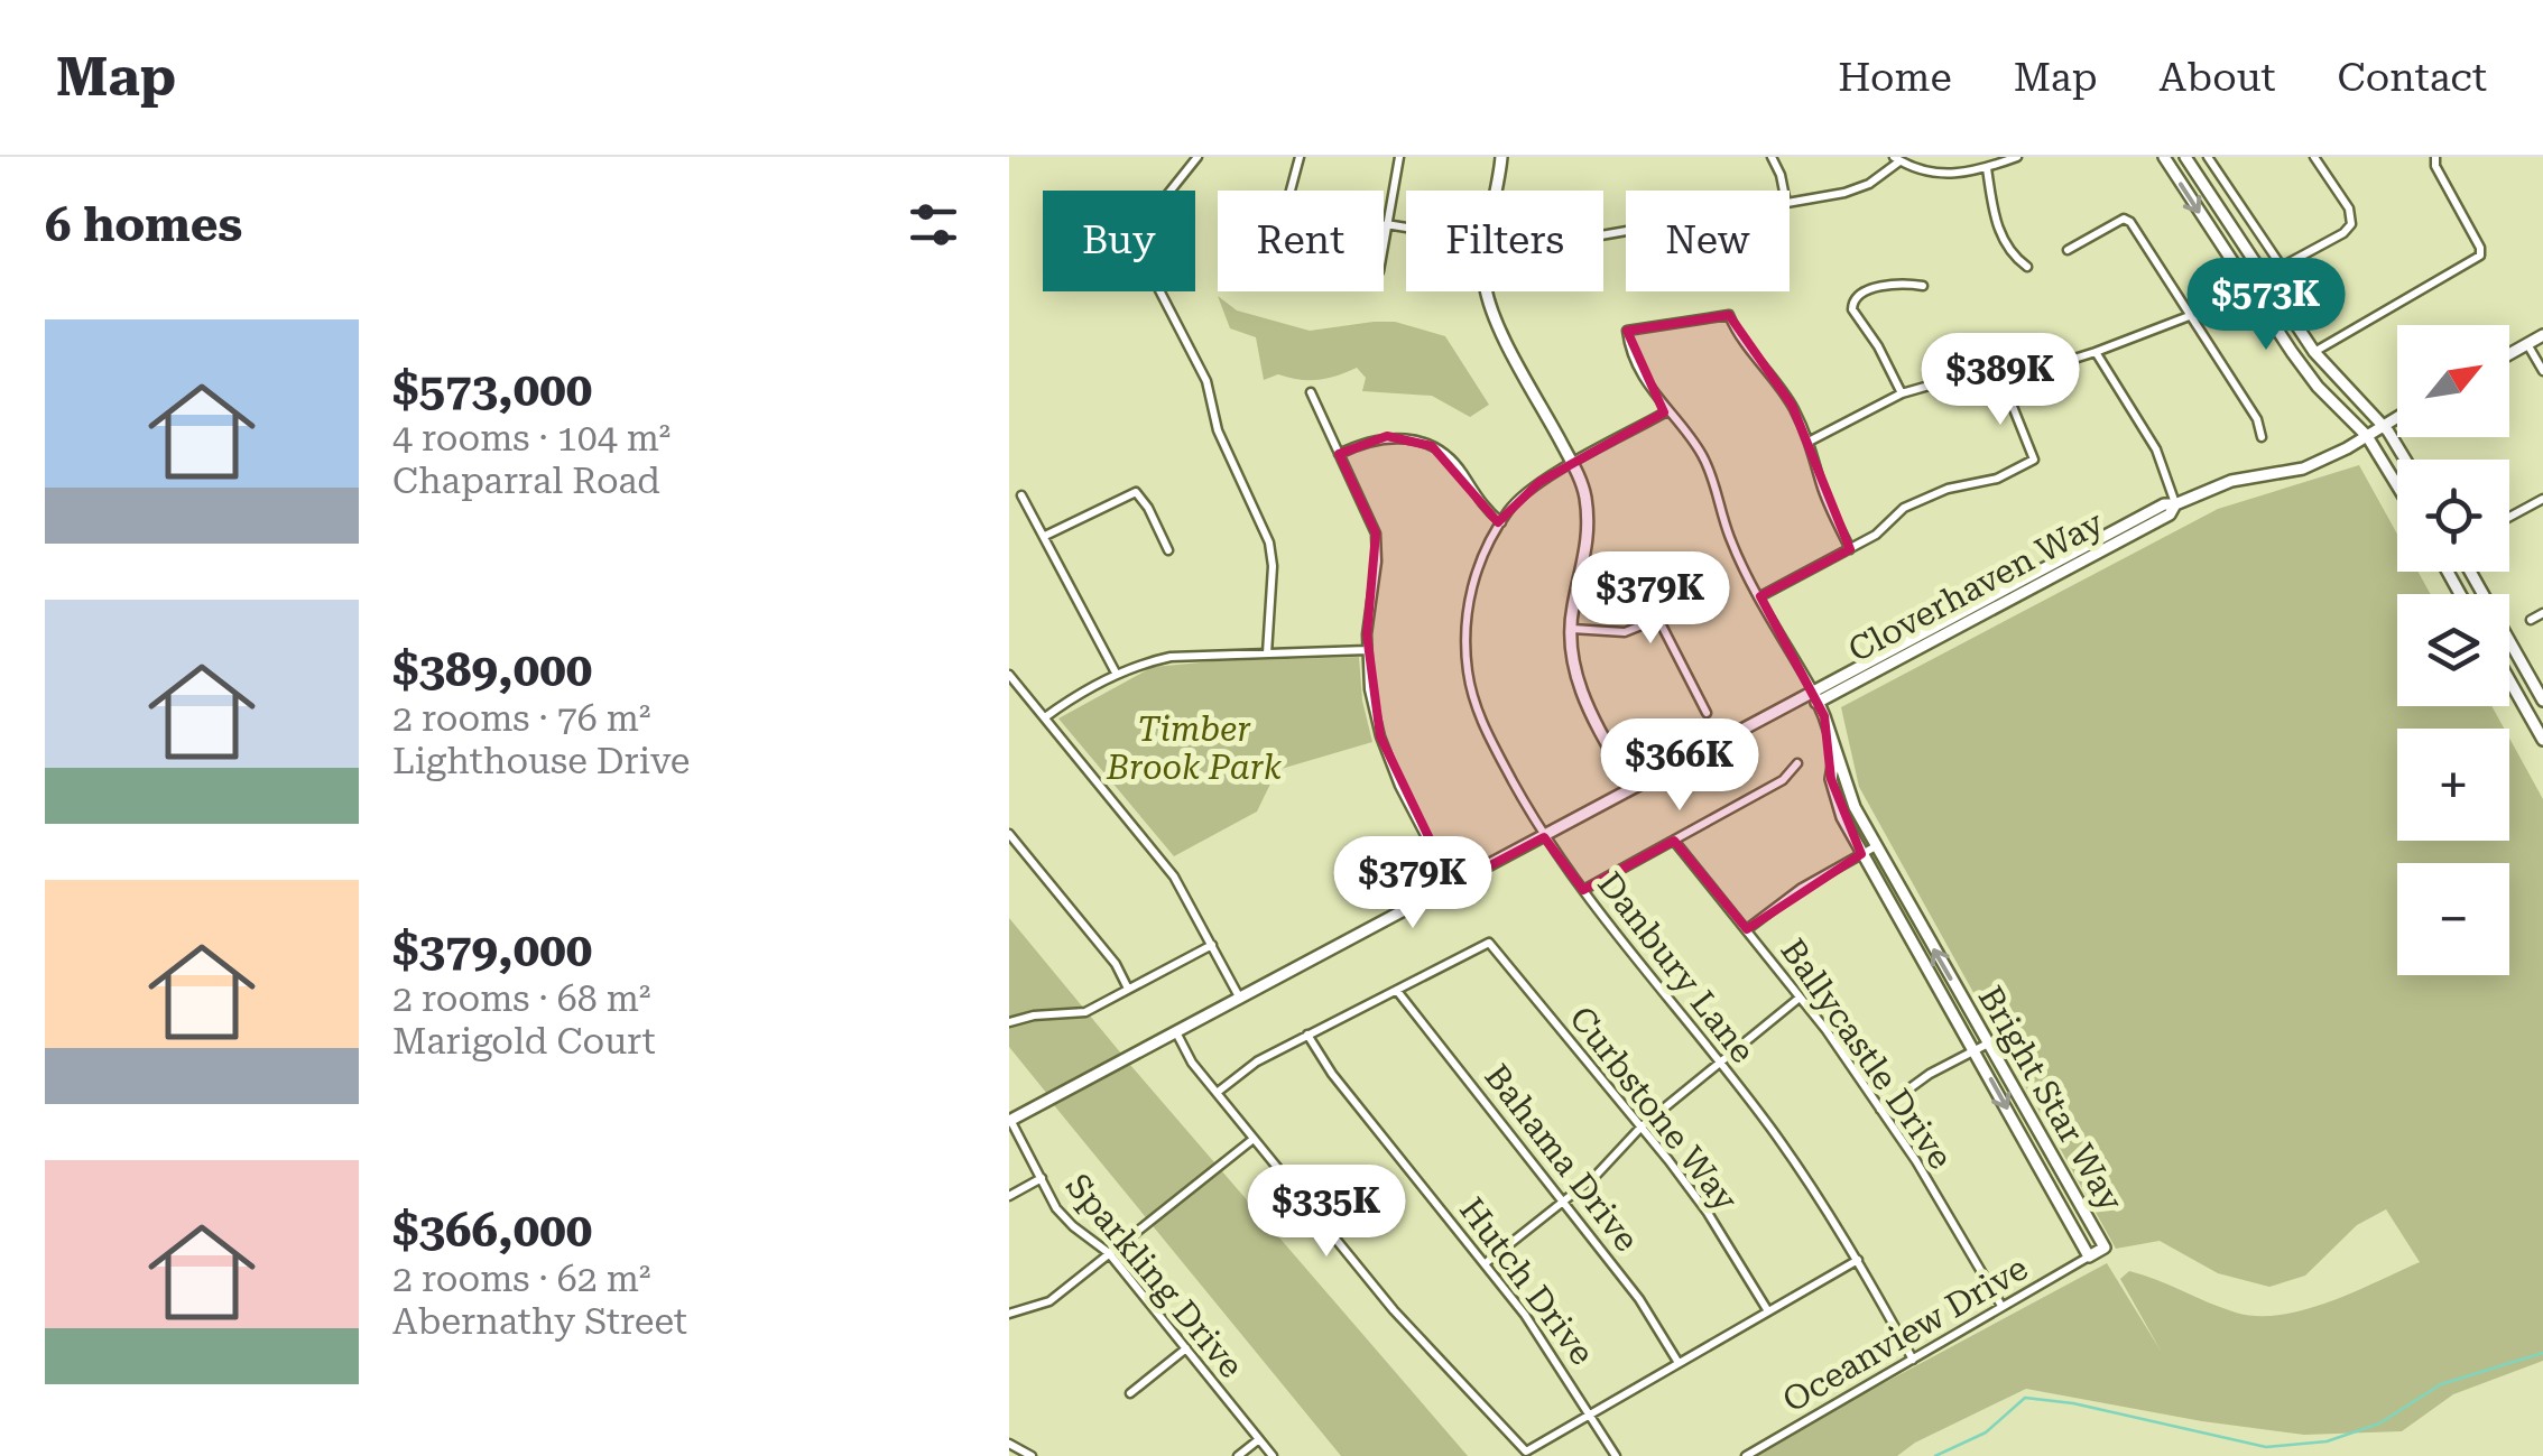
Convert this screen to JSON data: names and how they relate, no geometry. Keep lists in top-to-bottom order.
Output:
{
  "streets": {
    "street": [
      "Cloverhaven Way",
      "Danbury Lane",
      "Ballycastle Drive",
      "Bright Star Way",
      "Curbstone Way",
      "Bahama Drive",
      "Sparkling Drive",
      "Hutch Drive",
      "Oceanview Drive"
    ]
  },
  "crossings": [
    ["Cloverhaven Way", "Danbury Lane"],
    ["Cloverhaven Way", "Bright Star Way"],
    ["Cloverhaven Way", "Sparkling Drive"],
    ["Danbury Lane", "Bright Star Way"],
    ["Danbury Lane", "Oceanview Drive"],
    ["Ballycastle Drive", "Oceanview Drive"],
    ["Bright Star Way", "Oceanview Drive"],
    ["Curbstone Way", "Bahama Drive"]
  ],
  "parks": ["Timber Brook Park"],
  "north": "top right",
  "page": {
    "header": "Map",
    "nav": [
      "Home",
      "Map",
      "About",
      "Contact"
    ],
    "heading": "6 homes",
    "chip": [
      "Buy",
      "Rent",
      "Filters",
      "New"
    ],
    "price": [
      "$573K",
      "$389K",
      "$379K",
      "$366K",
      "$379K",
      "$335K"
    ],
    "list": [
      {
        "name": "$573,000",
        "note": "4 rooms · 104 m² · Chaparral Road"
      },
      {
        "name": "$389,000",
        "note": "2 rooms · 76 m² · Lighthouse Drive"
      },
      {
        "name": "$379,000",
        "note": "2 rooms · 68 m² · Marigold Court"
      },
      {
        "name": "$366,000",
        "note": "2 rooms · 62 m² · Abernathy Street"
      }
    ],
    "map_buttons": ["+", "−"]
  }
}
